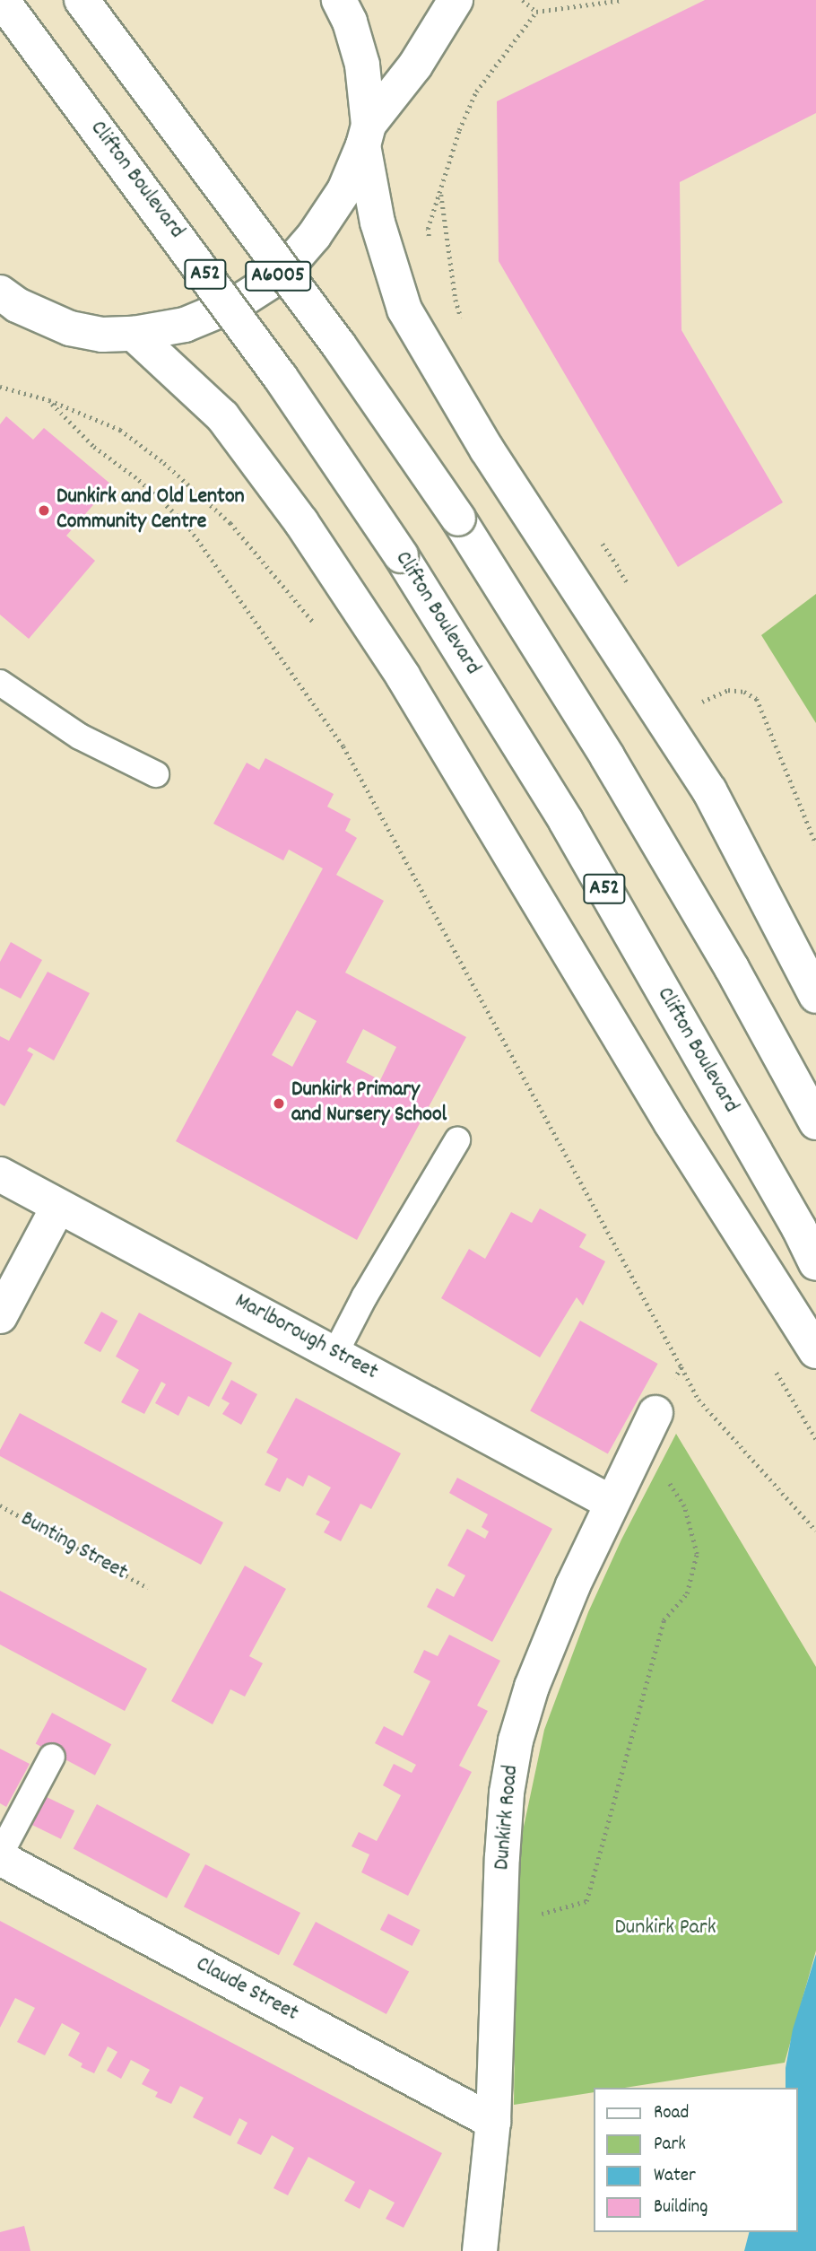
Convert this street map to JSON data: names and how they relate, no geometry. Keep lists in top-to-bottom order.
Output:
{
  "streets": {
    "main road": [
      "Clifton Boulevard",
      "A52",
      "A6005",
      "Marlborough Street",
      "Dunkirk Road",
      "Claude Street"
    ],
    "path": ["Bunting Street"]
  },
  "crossings": [
    ["Marlborough Street", "Dunkirk Road"],
    ["Dunkirk Road", "Claude Street"]
  ],
  "parks": ["Dunkirk Park"],
  "places": ["Dunkirk and Old Lenton Community Centre", "Dunkirk Primary and Nursery School"],
  "legend": [
    "Road",
    "Park",
    "Water",
    "Building"
  ]
}
